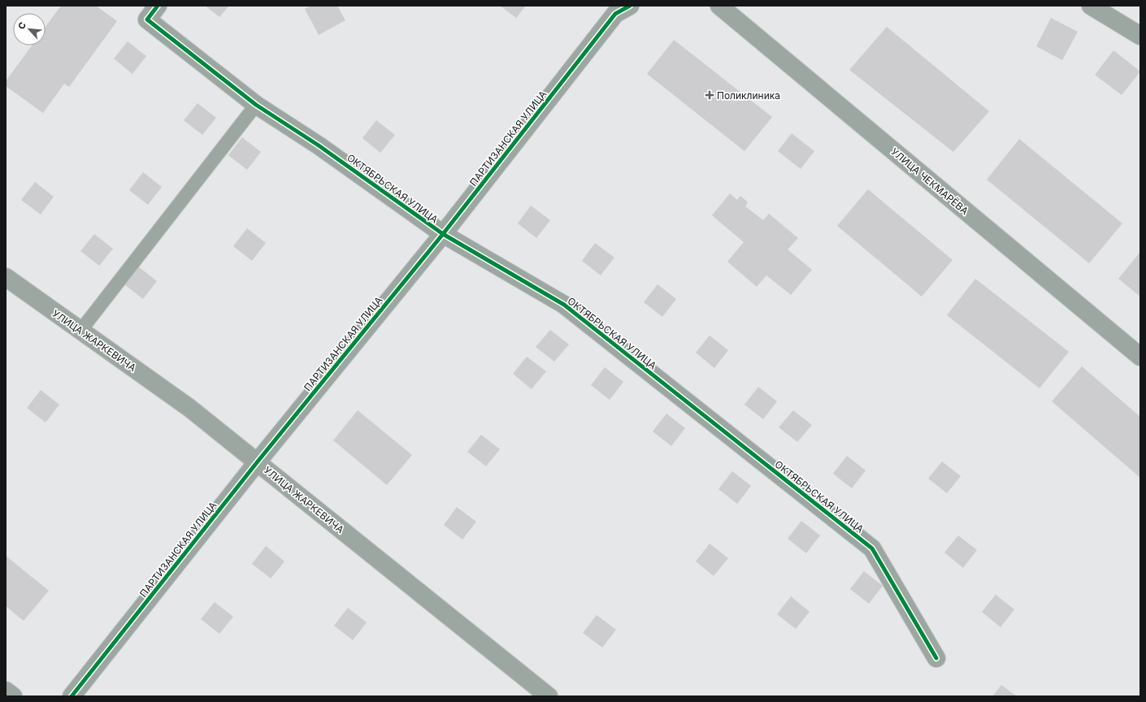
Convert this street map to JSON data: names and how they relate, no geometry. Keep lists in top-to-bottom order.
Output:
{
  "streets": {
    "street": [
      "ПАРТИЗАНСКАЯ УЛИЦА",
      "УЛИЦА ЧЕКМАРЁВА",
      "ОКТЯБРЬСКАЯ УЛИЦА",
      "УЛИЦА ЖАРКЕВИЧА"
    ]
  },
  "crossings": [
    ["ПАРТИЗАНСКАЯ УЛИЦА", "ОКТЯБРЬСКАЯ УЛИЦА"],
    ["ПАРТИЗАНСКАЯ УЛИЦА", "УЛИЦА ЖАРКЕВИЧА"]
  ],
  "places": {
    "health": ["Поликлиника"]
  },
  "north": "top left"
}
